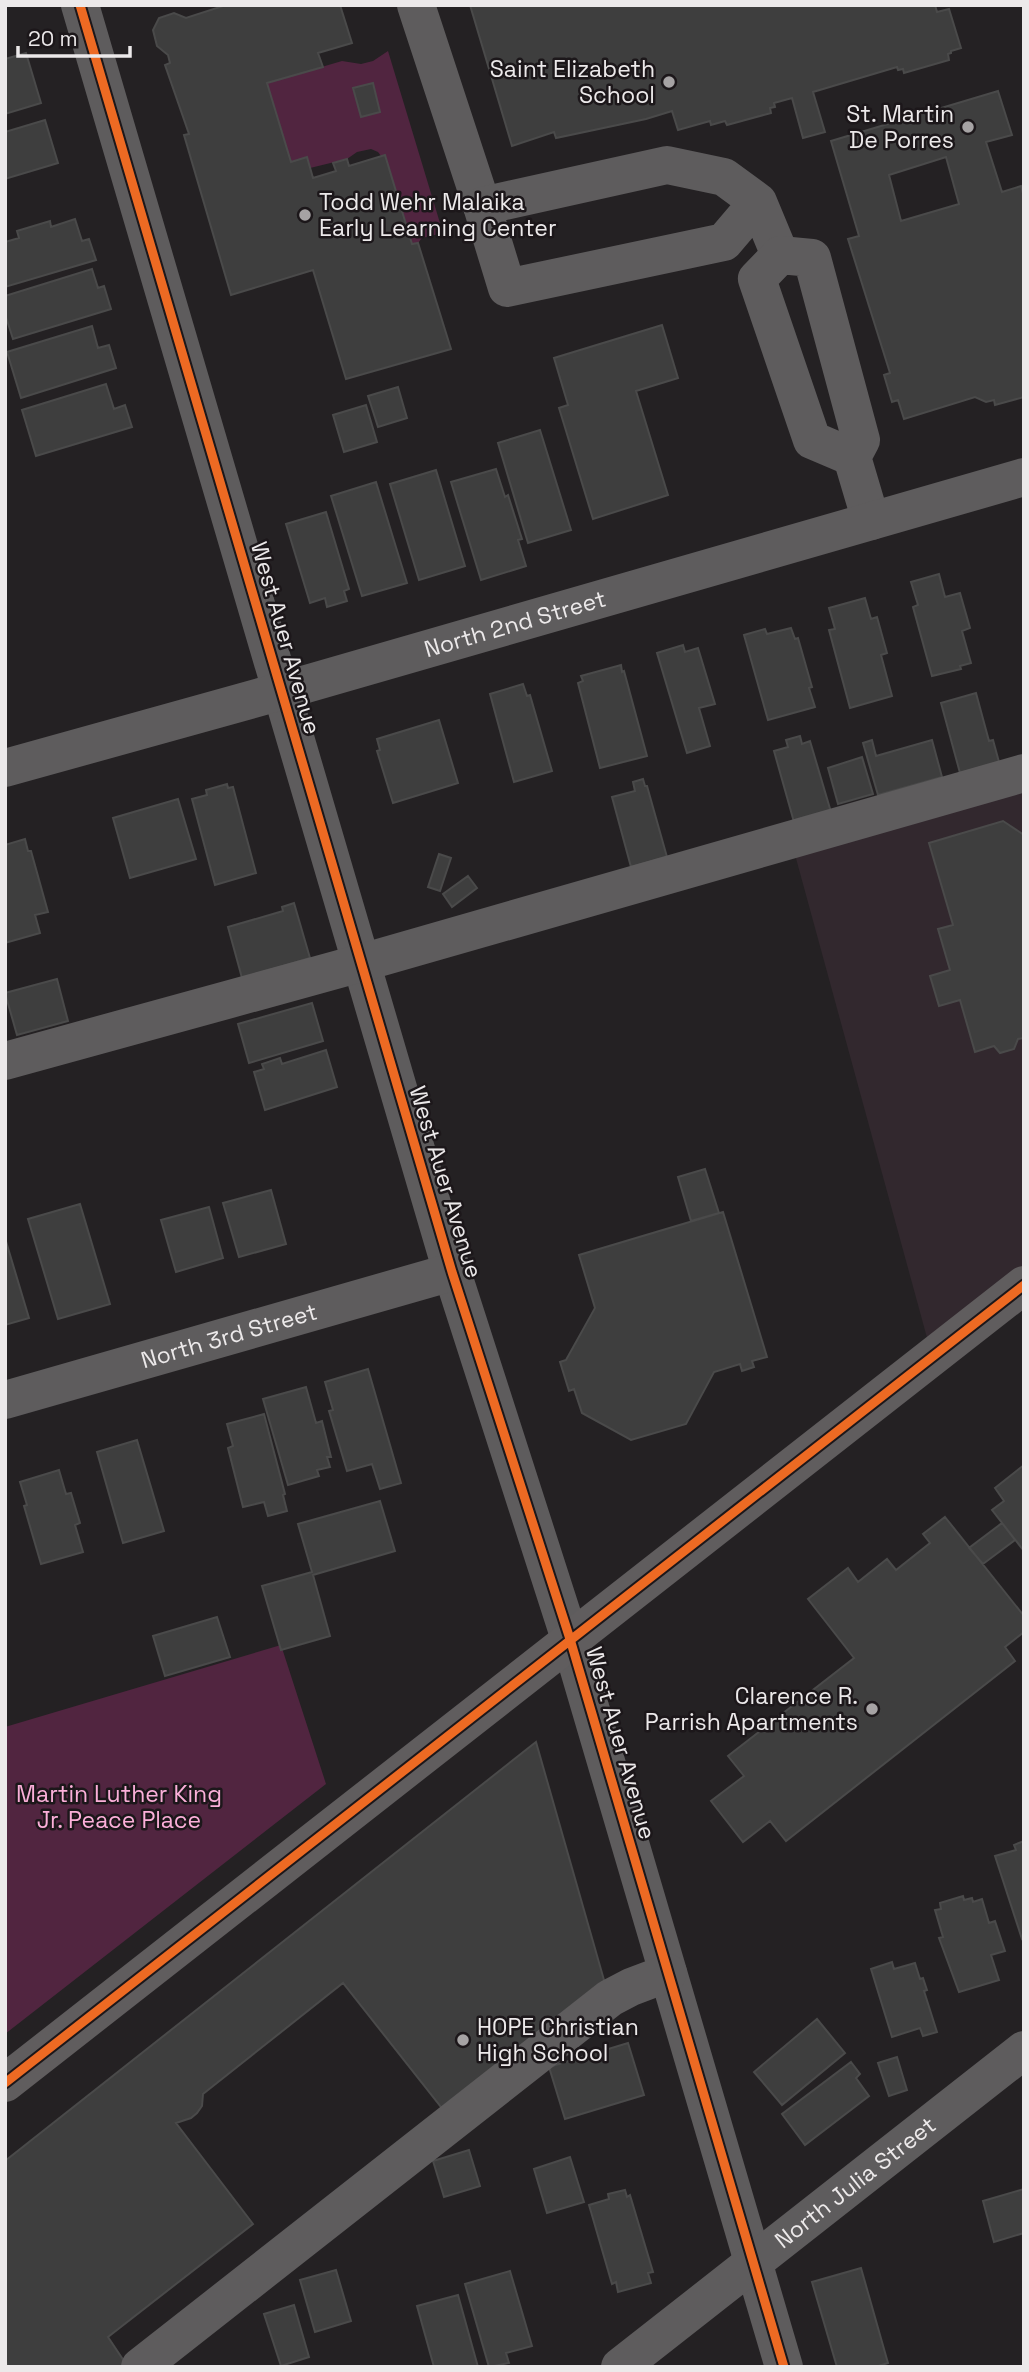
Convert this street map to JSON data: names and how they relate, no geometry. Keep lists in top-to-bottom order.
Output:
{
  "streets": {
    "street": [
      "North 2nd Street",
      "West Auer Avenue",
      "North 3rd Street",
      "North Julia Street"
    ]
  },
  "crossings": [
    ["North 2nd Street", "West Auer Avenue"],
    ["West Auer Avenue", "North 3rd Street"],
    ["West Auer Avenue", "North Julia Street"]
  ],
  "parks": ["Martin Luther King Jr. Peace Place"],
  "places": [
    "Saint Elizabeth School",
    "St. Martin De Porres",
    "Todd Wehr Malaika Early Learning Center",
    "Clarence R. Parrish Apartments",
    "HOPE Christian High School"
  ],
  "scale_bar": "20 m"
}
